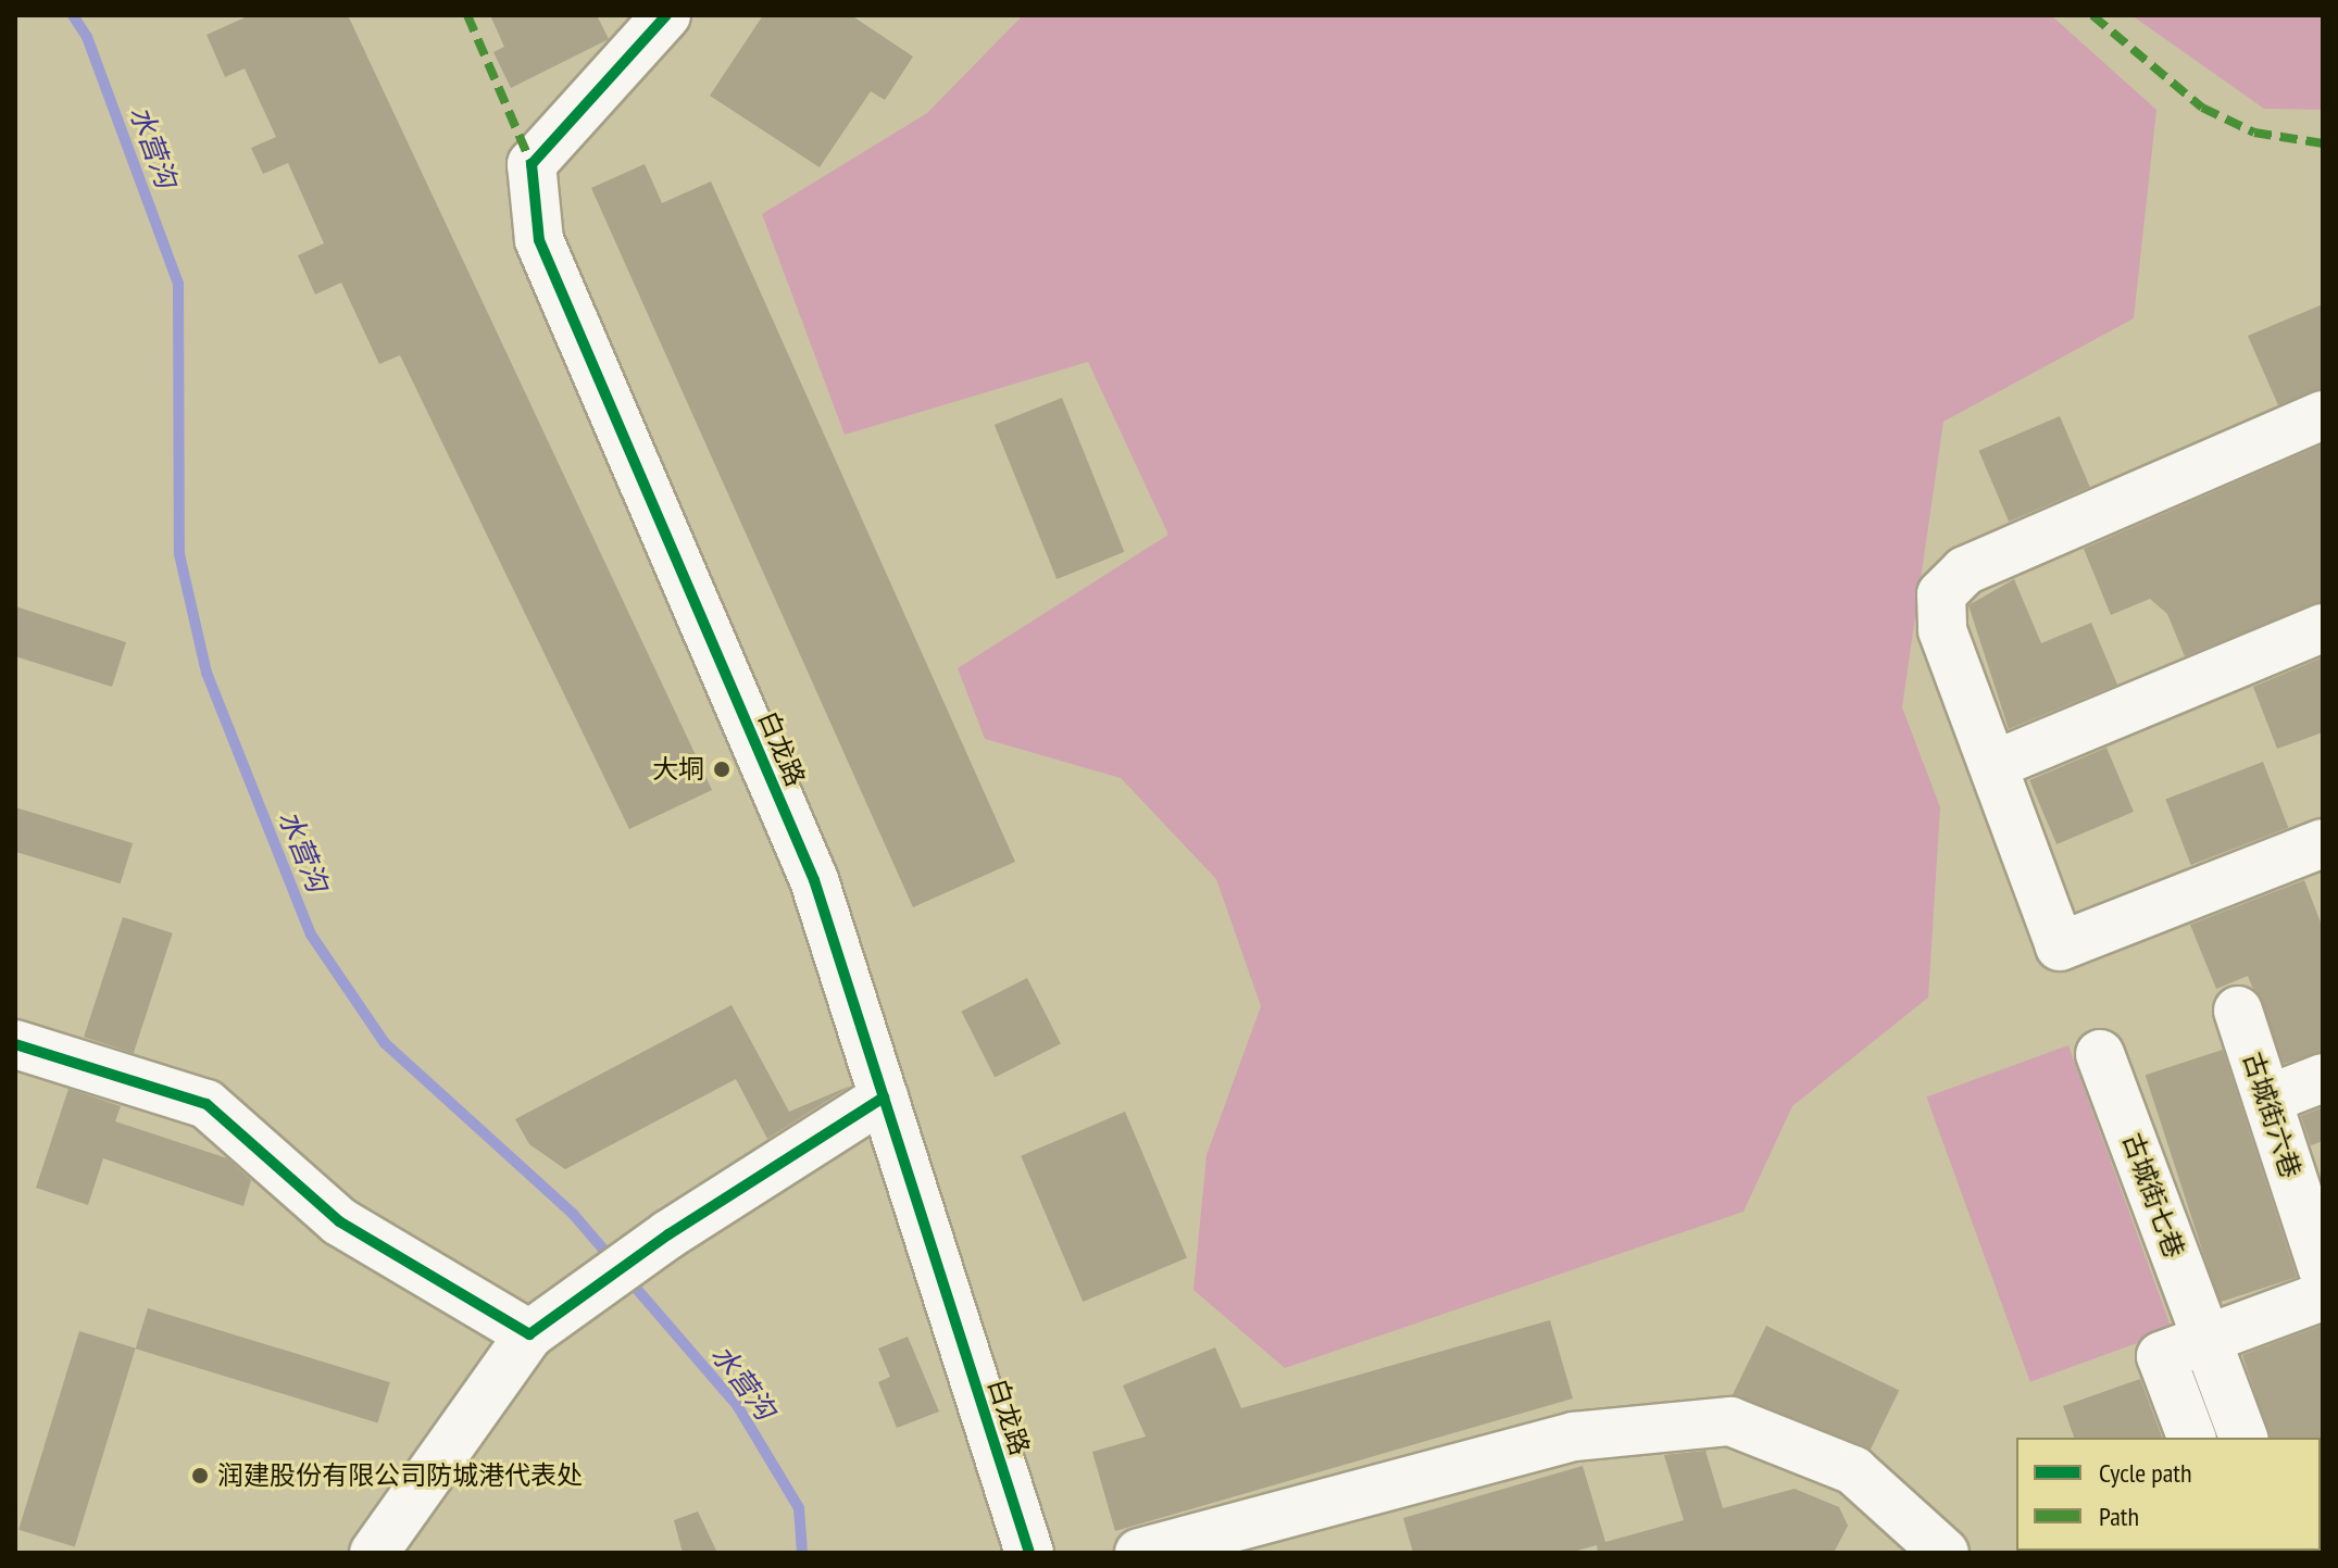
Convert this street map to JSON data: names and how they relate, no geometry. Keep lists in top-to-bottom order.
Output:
{
  "streets": {
    "street": ["白龙路", "古城街六巷", "古城街七巷"]
  },
  "water": ["水营沟"],
  "places": ["大垌", "润建股份有限公司防城港代表处"],
  "legend": ["Cycle path", "Path"]
}
